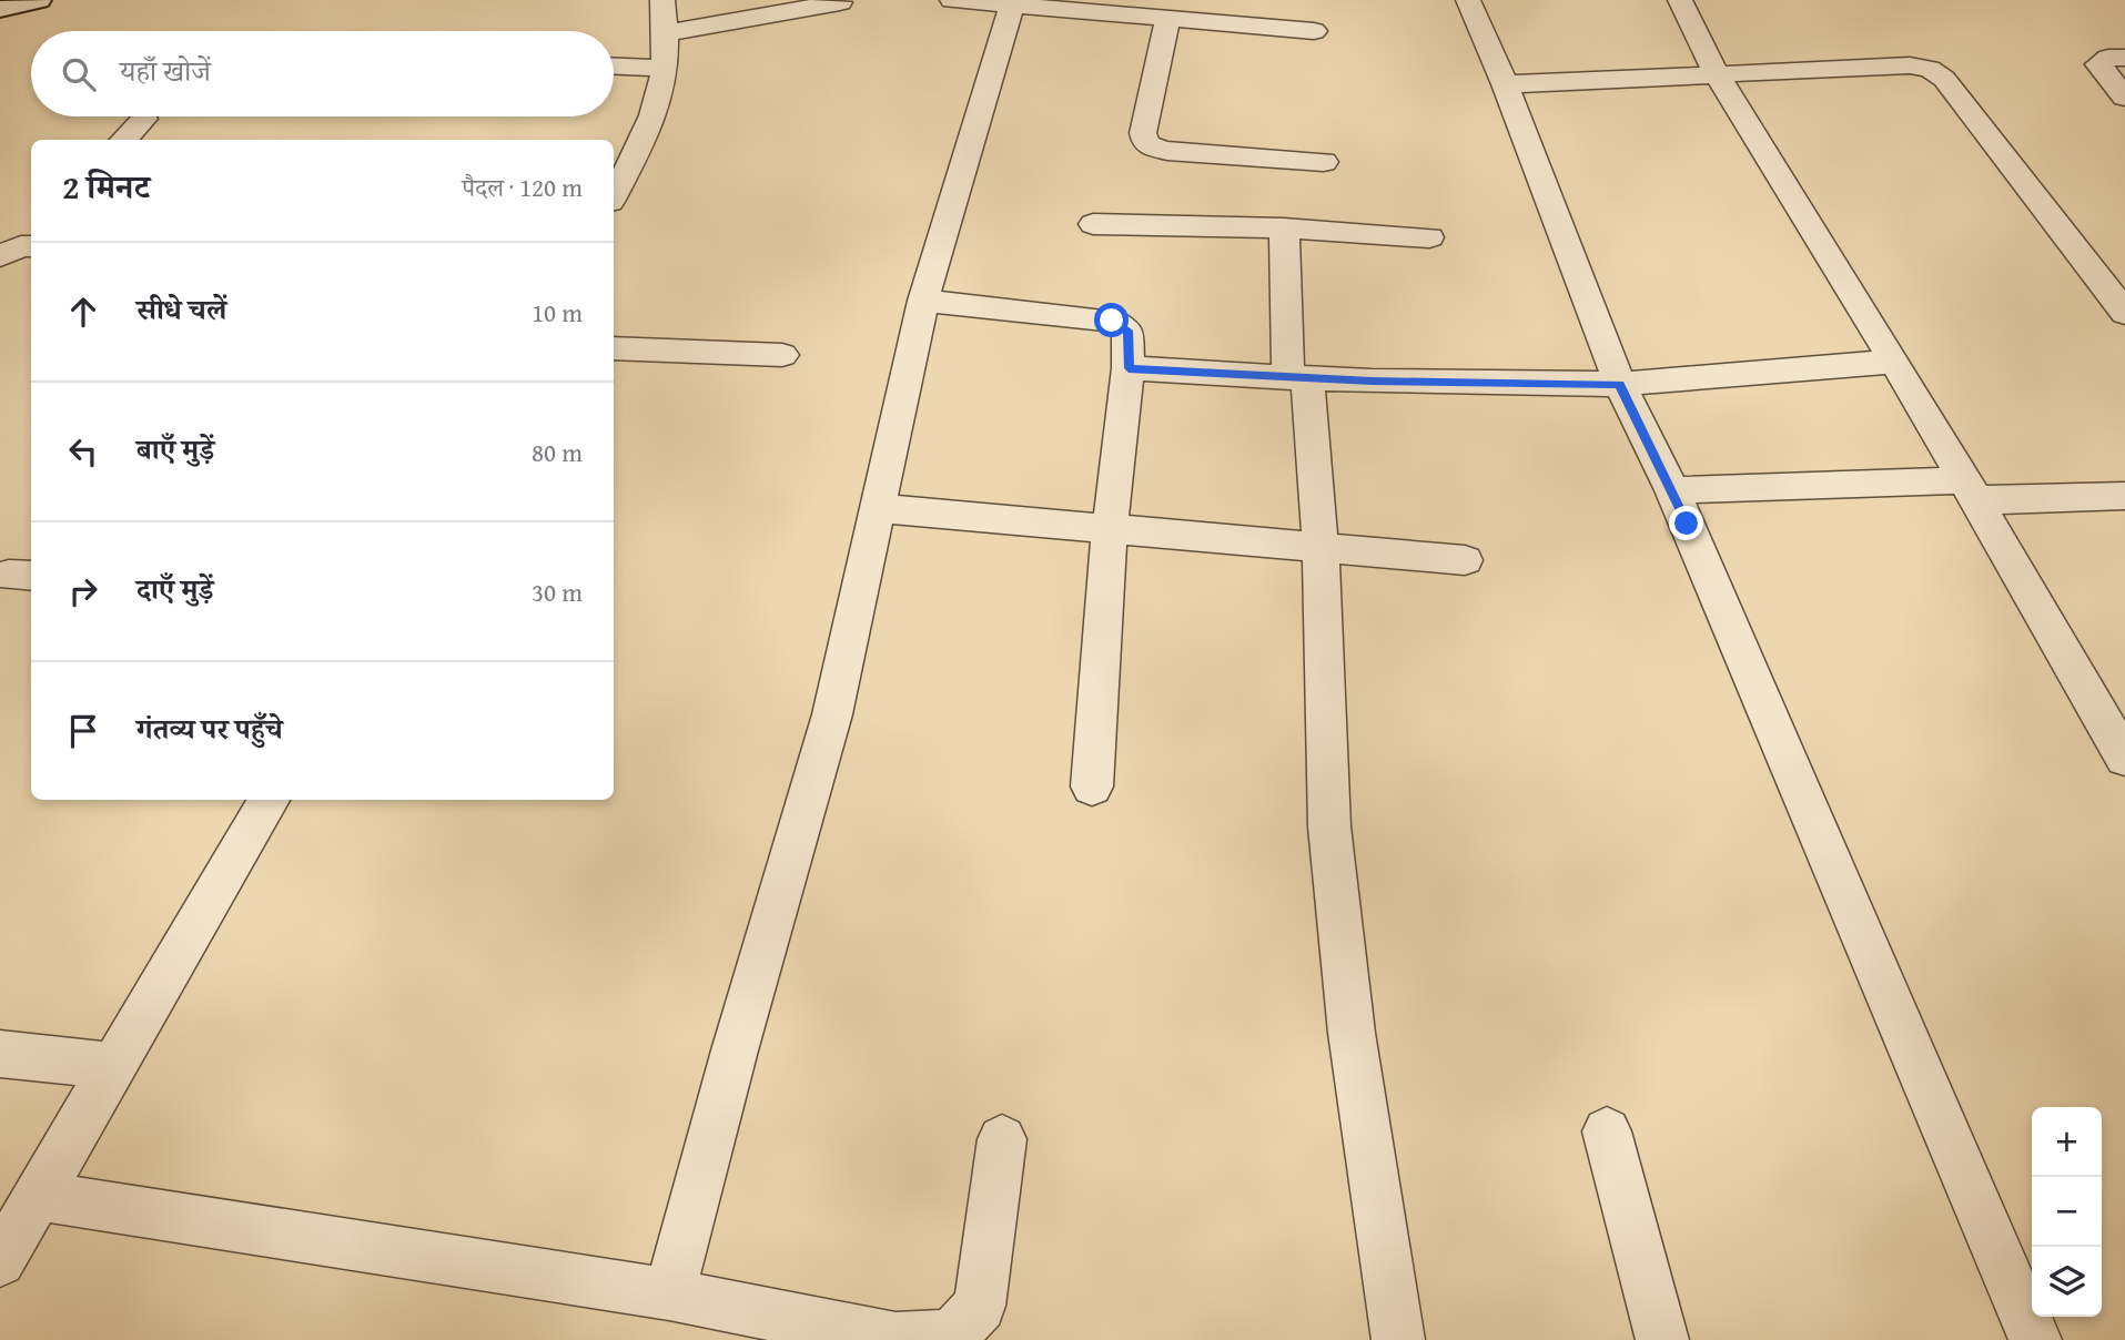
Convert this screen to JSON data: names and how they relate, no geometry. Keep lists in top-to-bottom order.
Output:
{
  "page": {
    "search": "यहाँ खोजें",
    "heading": ["2 मिनट", "पैदल · 120 m"],
    "list": [
      ["सीधे चलें", "10 m"],
      ["बाएँ मुड़ें", "80 m"],
      ["दाएँ मुड़ें", "30 m"],
      "गंतव्य पर पहुँचे"
    ],
    "map_buttons": ["+", "−"]
  }
}
